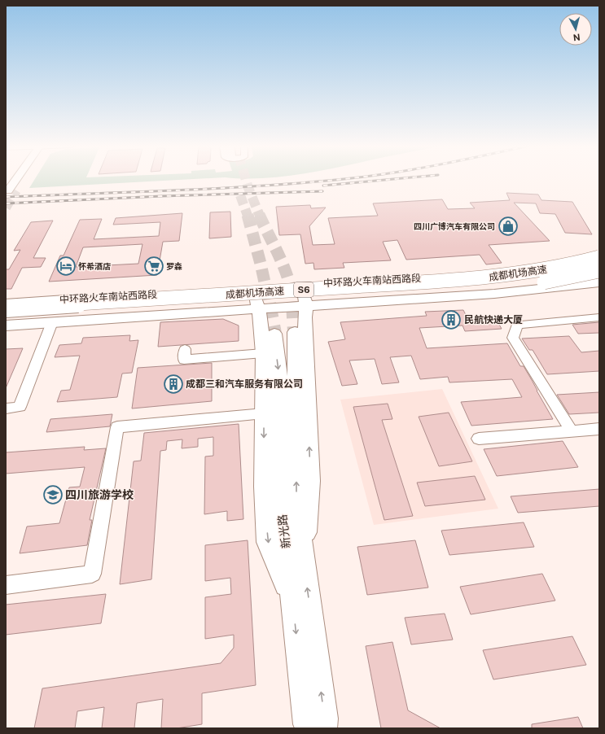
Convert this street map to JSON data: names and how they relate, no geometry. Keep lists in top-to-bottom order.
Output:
{
  "streets": {
    "highway": ["成都机场高速", "S6"],
    "main road": ["中环路火车南站西路段", "新光路"]
  },
  "places": {
    "shop": ["四川广博汽车有限公司"],
    "hotel": ["怀希酒店"],
    "supermarket": ["罗森"],
    "building": ["民航快递大厦", "成都三和汽车服务有限公司"],
    "school or university": ["四川旅游学校"]
  },
  "north": "bottom"
}
